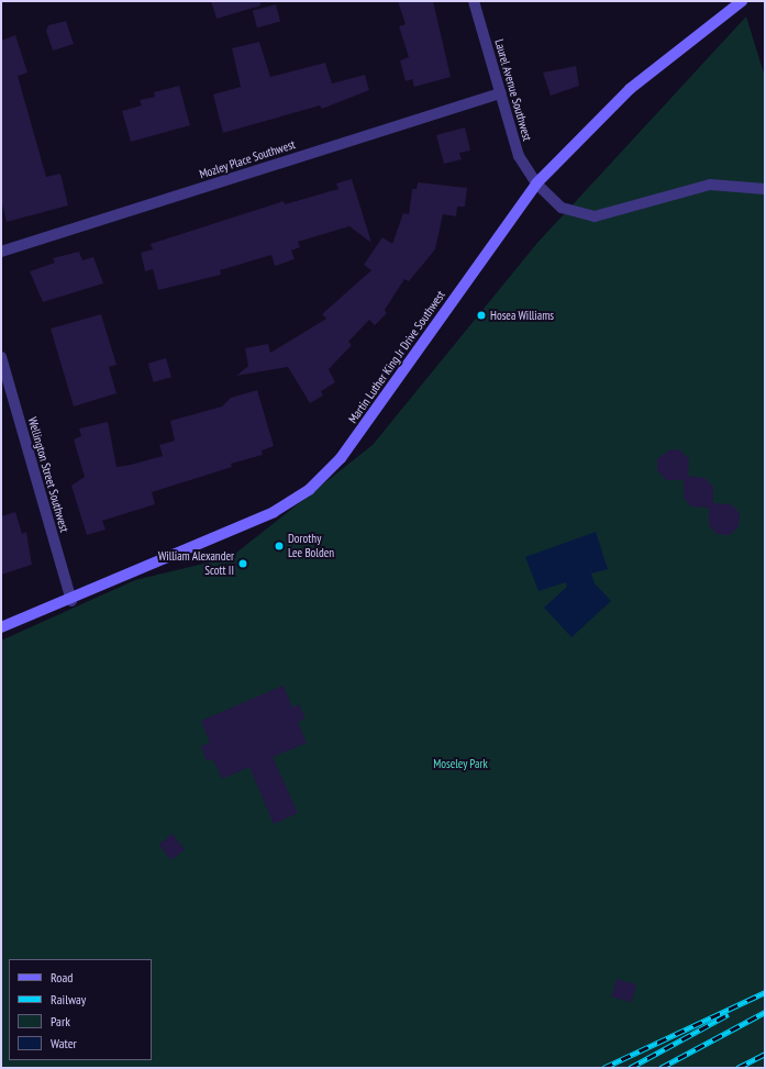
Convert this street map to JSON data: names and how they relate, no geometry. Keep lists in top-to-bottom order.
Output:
{
  "streets": {
    "main road": ["Martin Luther King Jr Drive Southwest"],
    "street": ["Laurel Avenue Southwest", "Mozley Place Southwest", "Wellington Street Southwest"]
  },
  "crossings": [
    ["Laurel Avenue Southwest", "Mozley Place Southwest"],
    ["Laurel Avenue Southwest", "Martin Luther King Jr Drive Southwest"],
    ["Martin Luther King Jr Drive Southwest", "Wellington Street Southwest"]
  ],
  "parks": ["Moseley Park"],
  "places": ["Hosea Williams", "Dorothy Lee Bolden", "William Alexander Scott II"],
  "legend": [
    "Road",
    "Railway",
    "Park",
    "Water"
  ]
}
